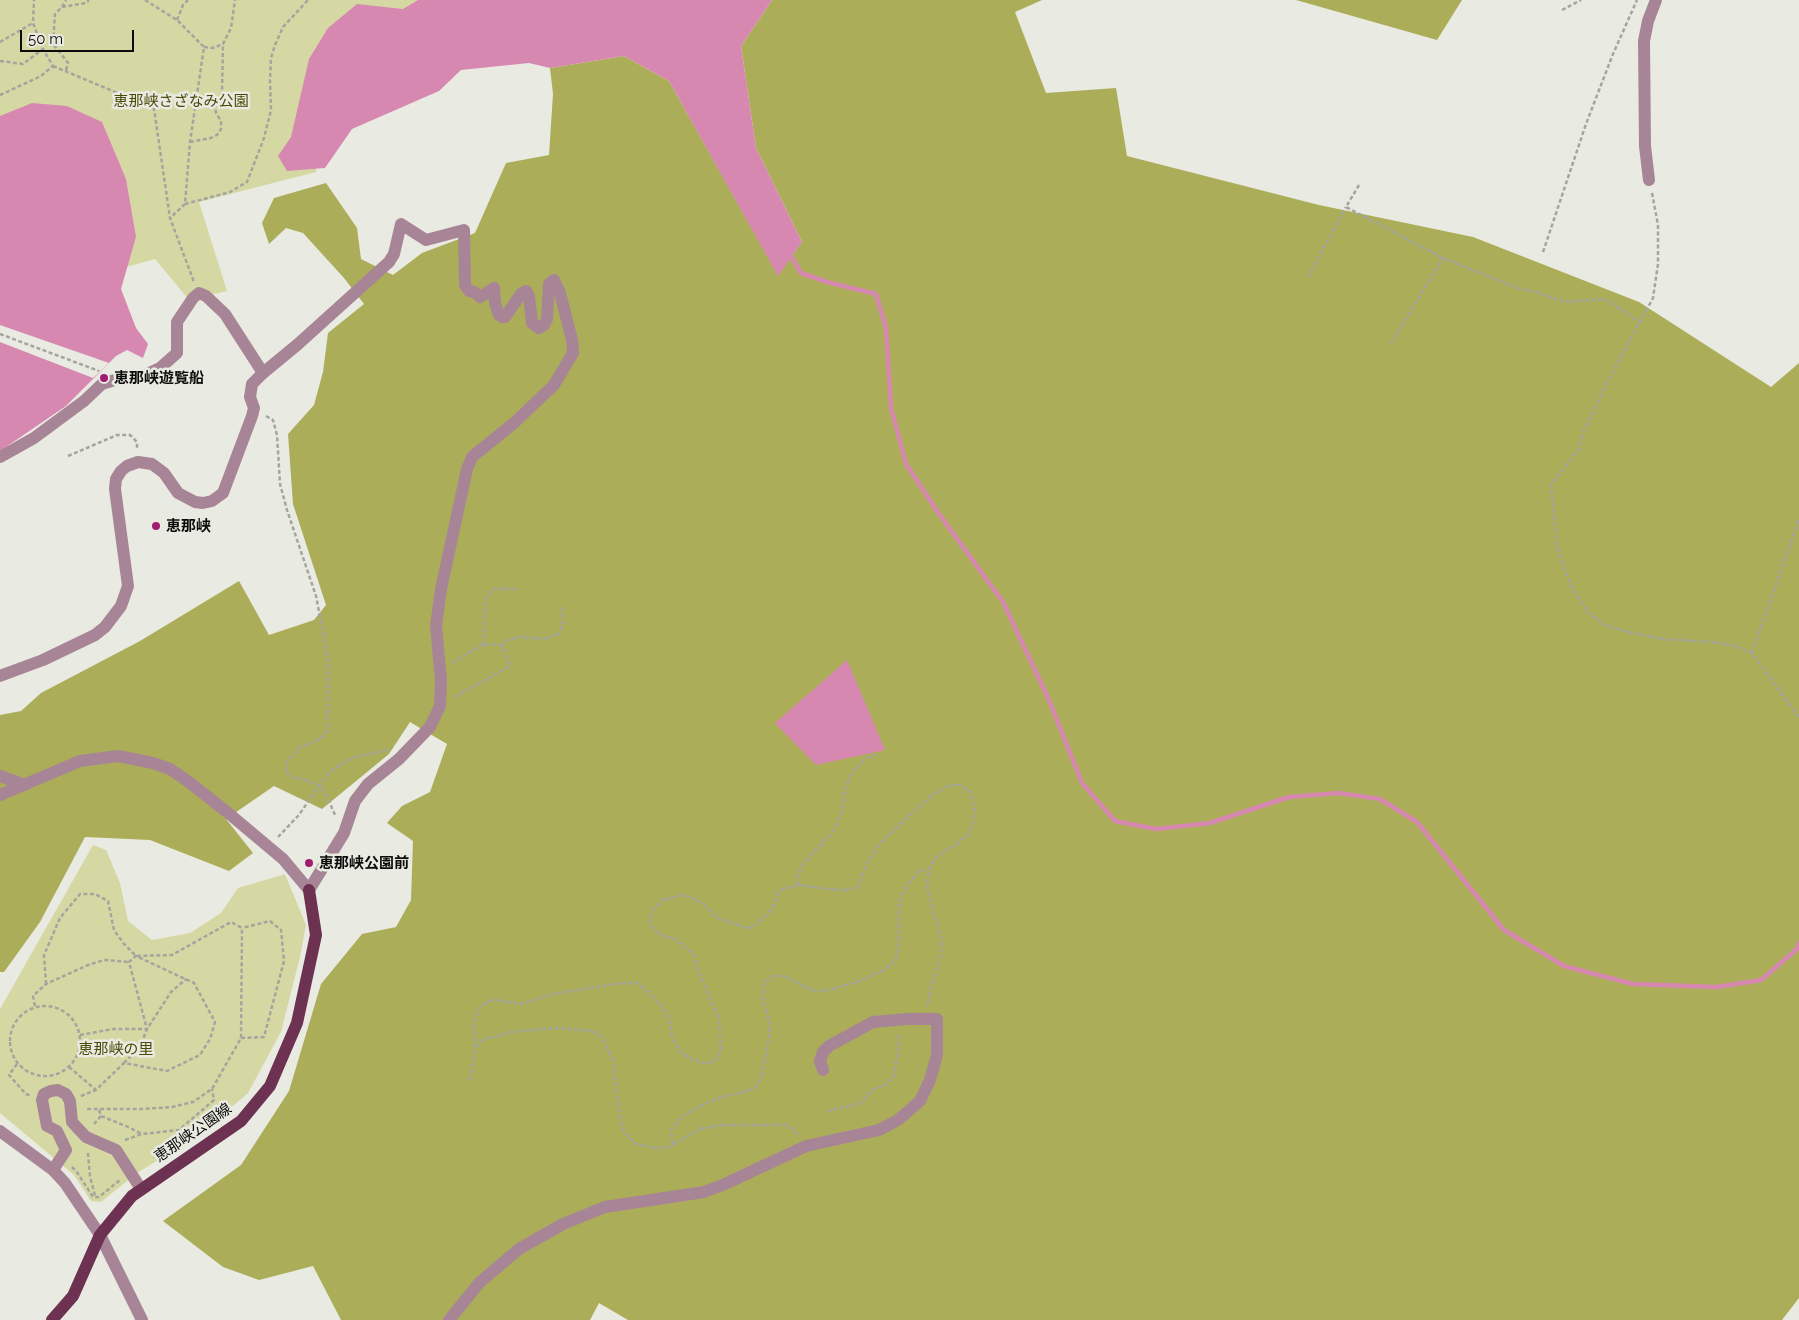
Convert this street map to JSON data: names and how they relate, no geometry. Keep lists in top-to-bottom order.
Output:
{
  "streets": {
    "main road": ["恵那峡公園線"]
  },
  "parks": ["恵那峡さざなみ公園", "恵那峡の里"],
  "places": ["恵那峡遊覧船", "恵那峡", "恵那峡公園前"],
  "scale_bar": "50 m"
}
